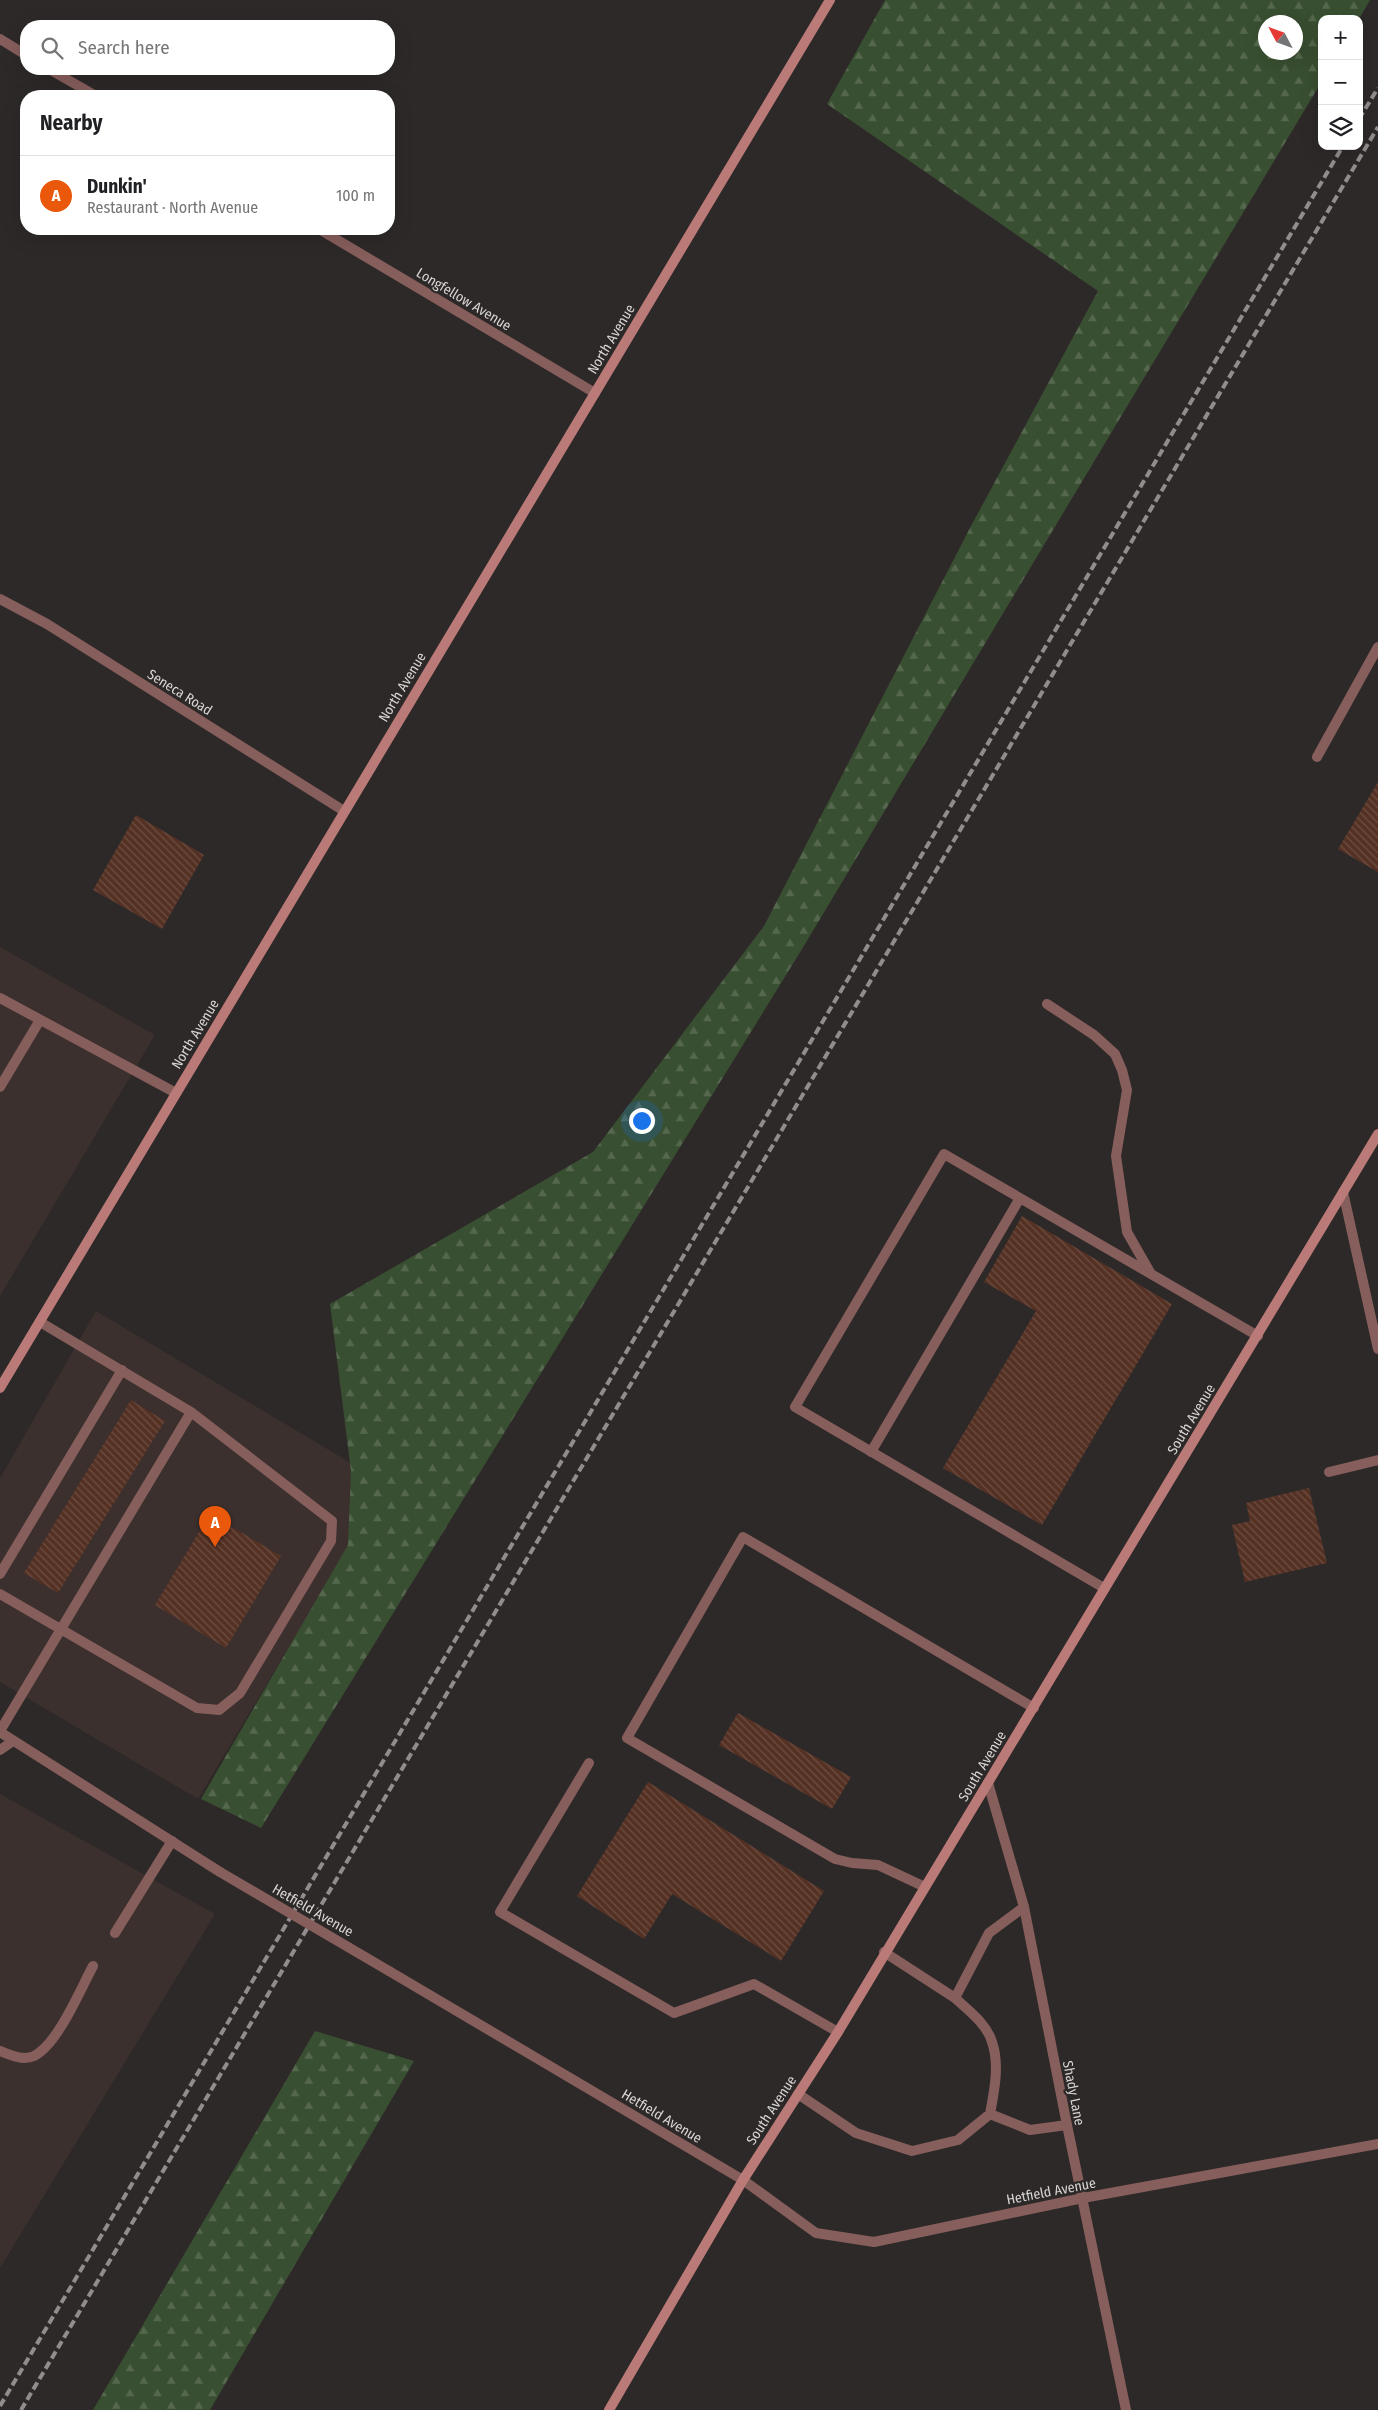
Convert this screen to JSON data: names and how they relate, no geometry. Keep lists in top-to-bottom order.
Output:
{
  "streets": {
    "main road": ["North Avenue", "South Avenue"],
    "street": [
      "Longfellow Avenue",
      "Seneca Road",
      "Hetfield Avenue",
      "Shady Lane"
    ]
  },
  "crossings": [
    ["Longfellow Avenue", "North Avenue"],
    ["North Avenue", "Seneca Road"],
    ["South Avenue", "Hetfield Avenue"],
    ["South Avenue", "Shady Lane"],
    ["Hetfield Avenue", "Shady Lane"]
  ],
  "north": "top left",
  "page": {
    "map_buttons": ["+", "−"],
    "search": "Search here",
    "heading": "Nearby",
    "list": [
      {
        "mark": "A",
        "name": "Dunkin'",
        "note": "Restaurant · North Avenue",
        "value": "100 m"
      }
    ],
    "pins": "A"
  }
}
